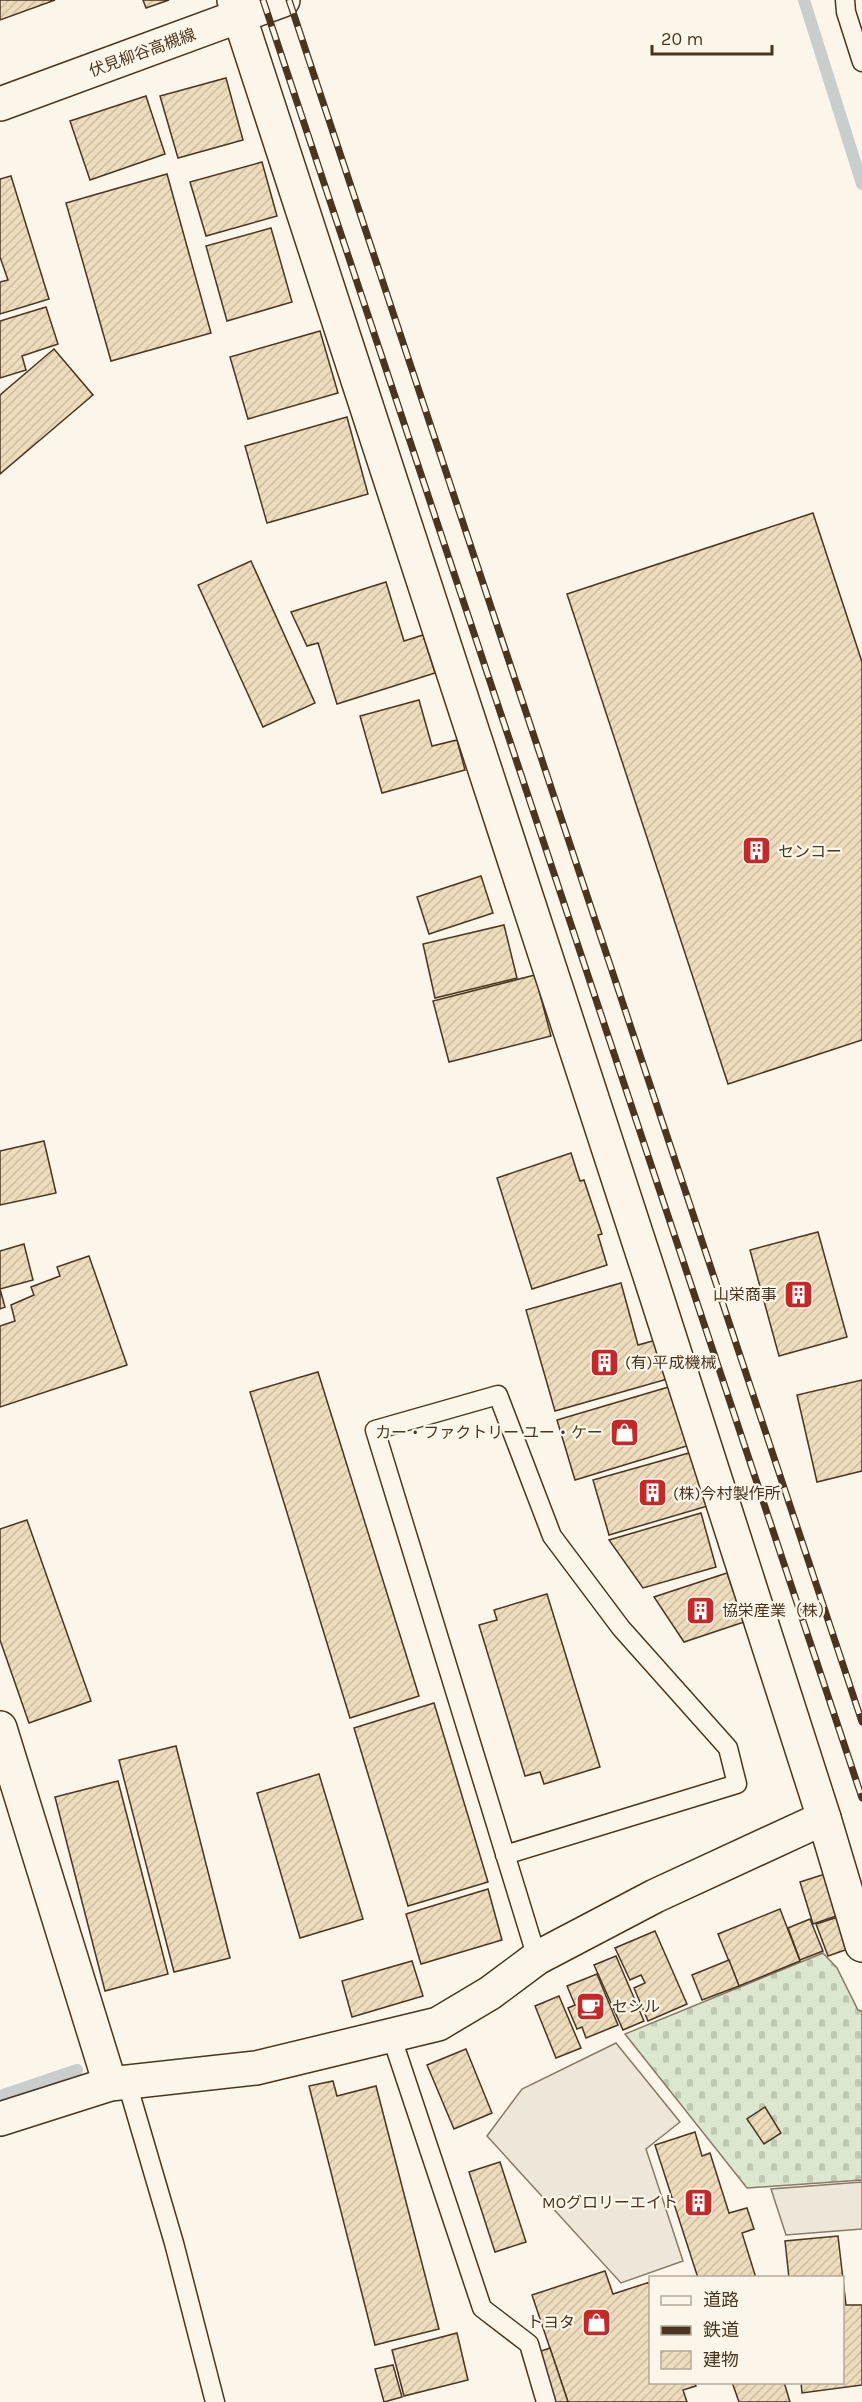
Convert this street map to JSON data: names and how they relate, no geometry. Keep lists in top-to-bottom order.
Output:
{
  "streets": {
    "street": ["伏見柳谷高槻線"]
  },
  "places": {
    "building": [
      "センコー",
      "山栄商事",
      "(有)平成機械",
      "(株)今村製作所",
      "協栄産業（株）",
      "MOグロリーエイト"
    ],
    "shop": ["カー・ファクトリー ユー・ケー", "トヨタ"],
    "cafe": ["セシル"]
  },
  "legend": ["道路", "鉄道", "建物"],
  "scale_bar": "20 m"
}
